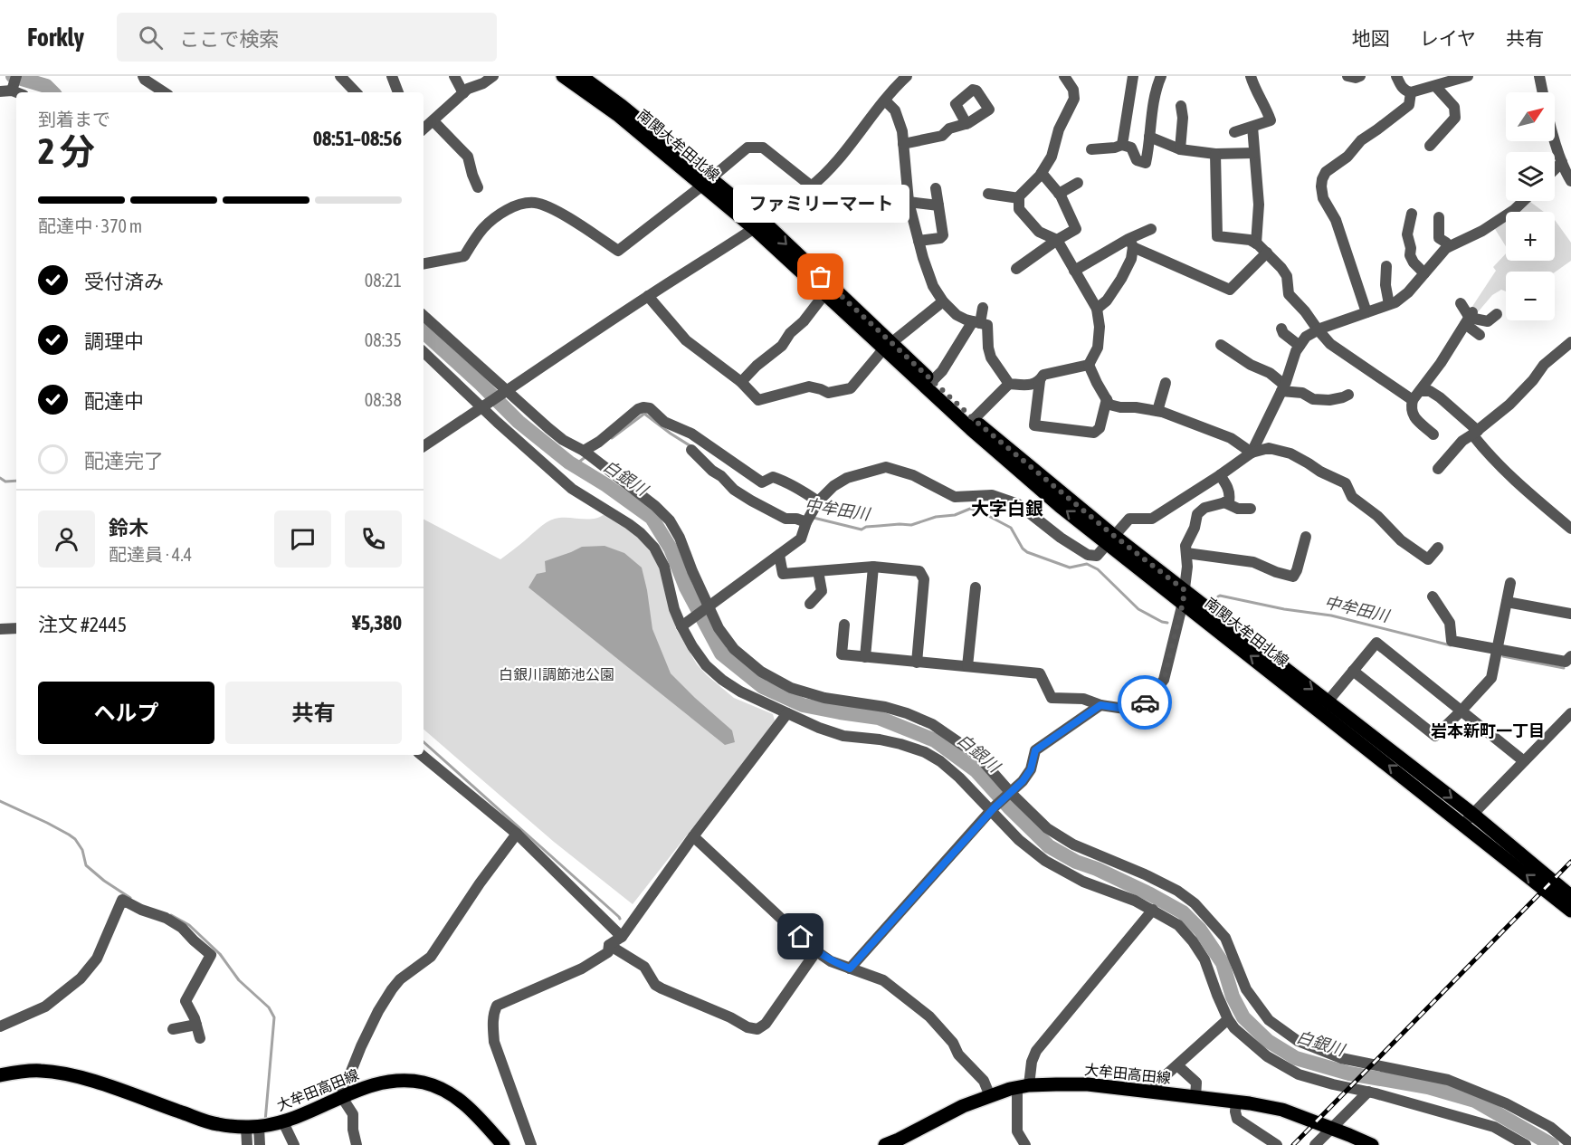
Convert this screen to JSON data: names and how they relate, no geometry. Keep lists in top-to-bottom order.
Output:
{
  "streets": {
    "main road": ["南関大牟田北線", "大牟田高田線"]
  },
  "districts": ["大字白銀", "岩本新町一丁目"],
  "water": ["白銀川", "中牟田川"],
  "parks": ["白銀川調節池公園"],
  "places": ["ファミリーマート"],
  "north": "top right",
  "page": {
    "header": "Forkly",
    "search": "ここで検索",
    "nav": ["地図", "レイヤ", "共有"],
    "map_buttons": ["+", "−"],
    "heading": ["2 分", "到着まで", "08:51–08:56"],
    "panel": [
      "鈴木",
      "配達員 · 4.4",
      "注文 #2445",
      "¥5,380"
    ],
    "bubble": "ファミリーマート",
    "bar": "配達中 · 370 m",
    "list": [
      ["受付済み", "08:21"],
      ["調理中", "08:35"],
      ["配達中", "08:38"],
      "配達完了"
    ],
    "buttons": ["ヘルプ", "共有"]
  }
}
